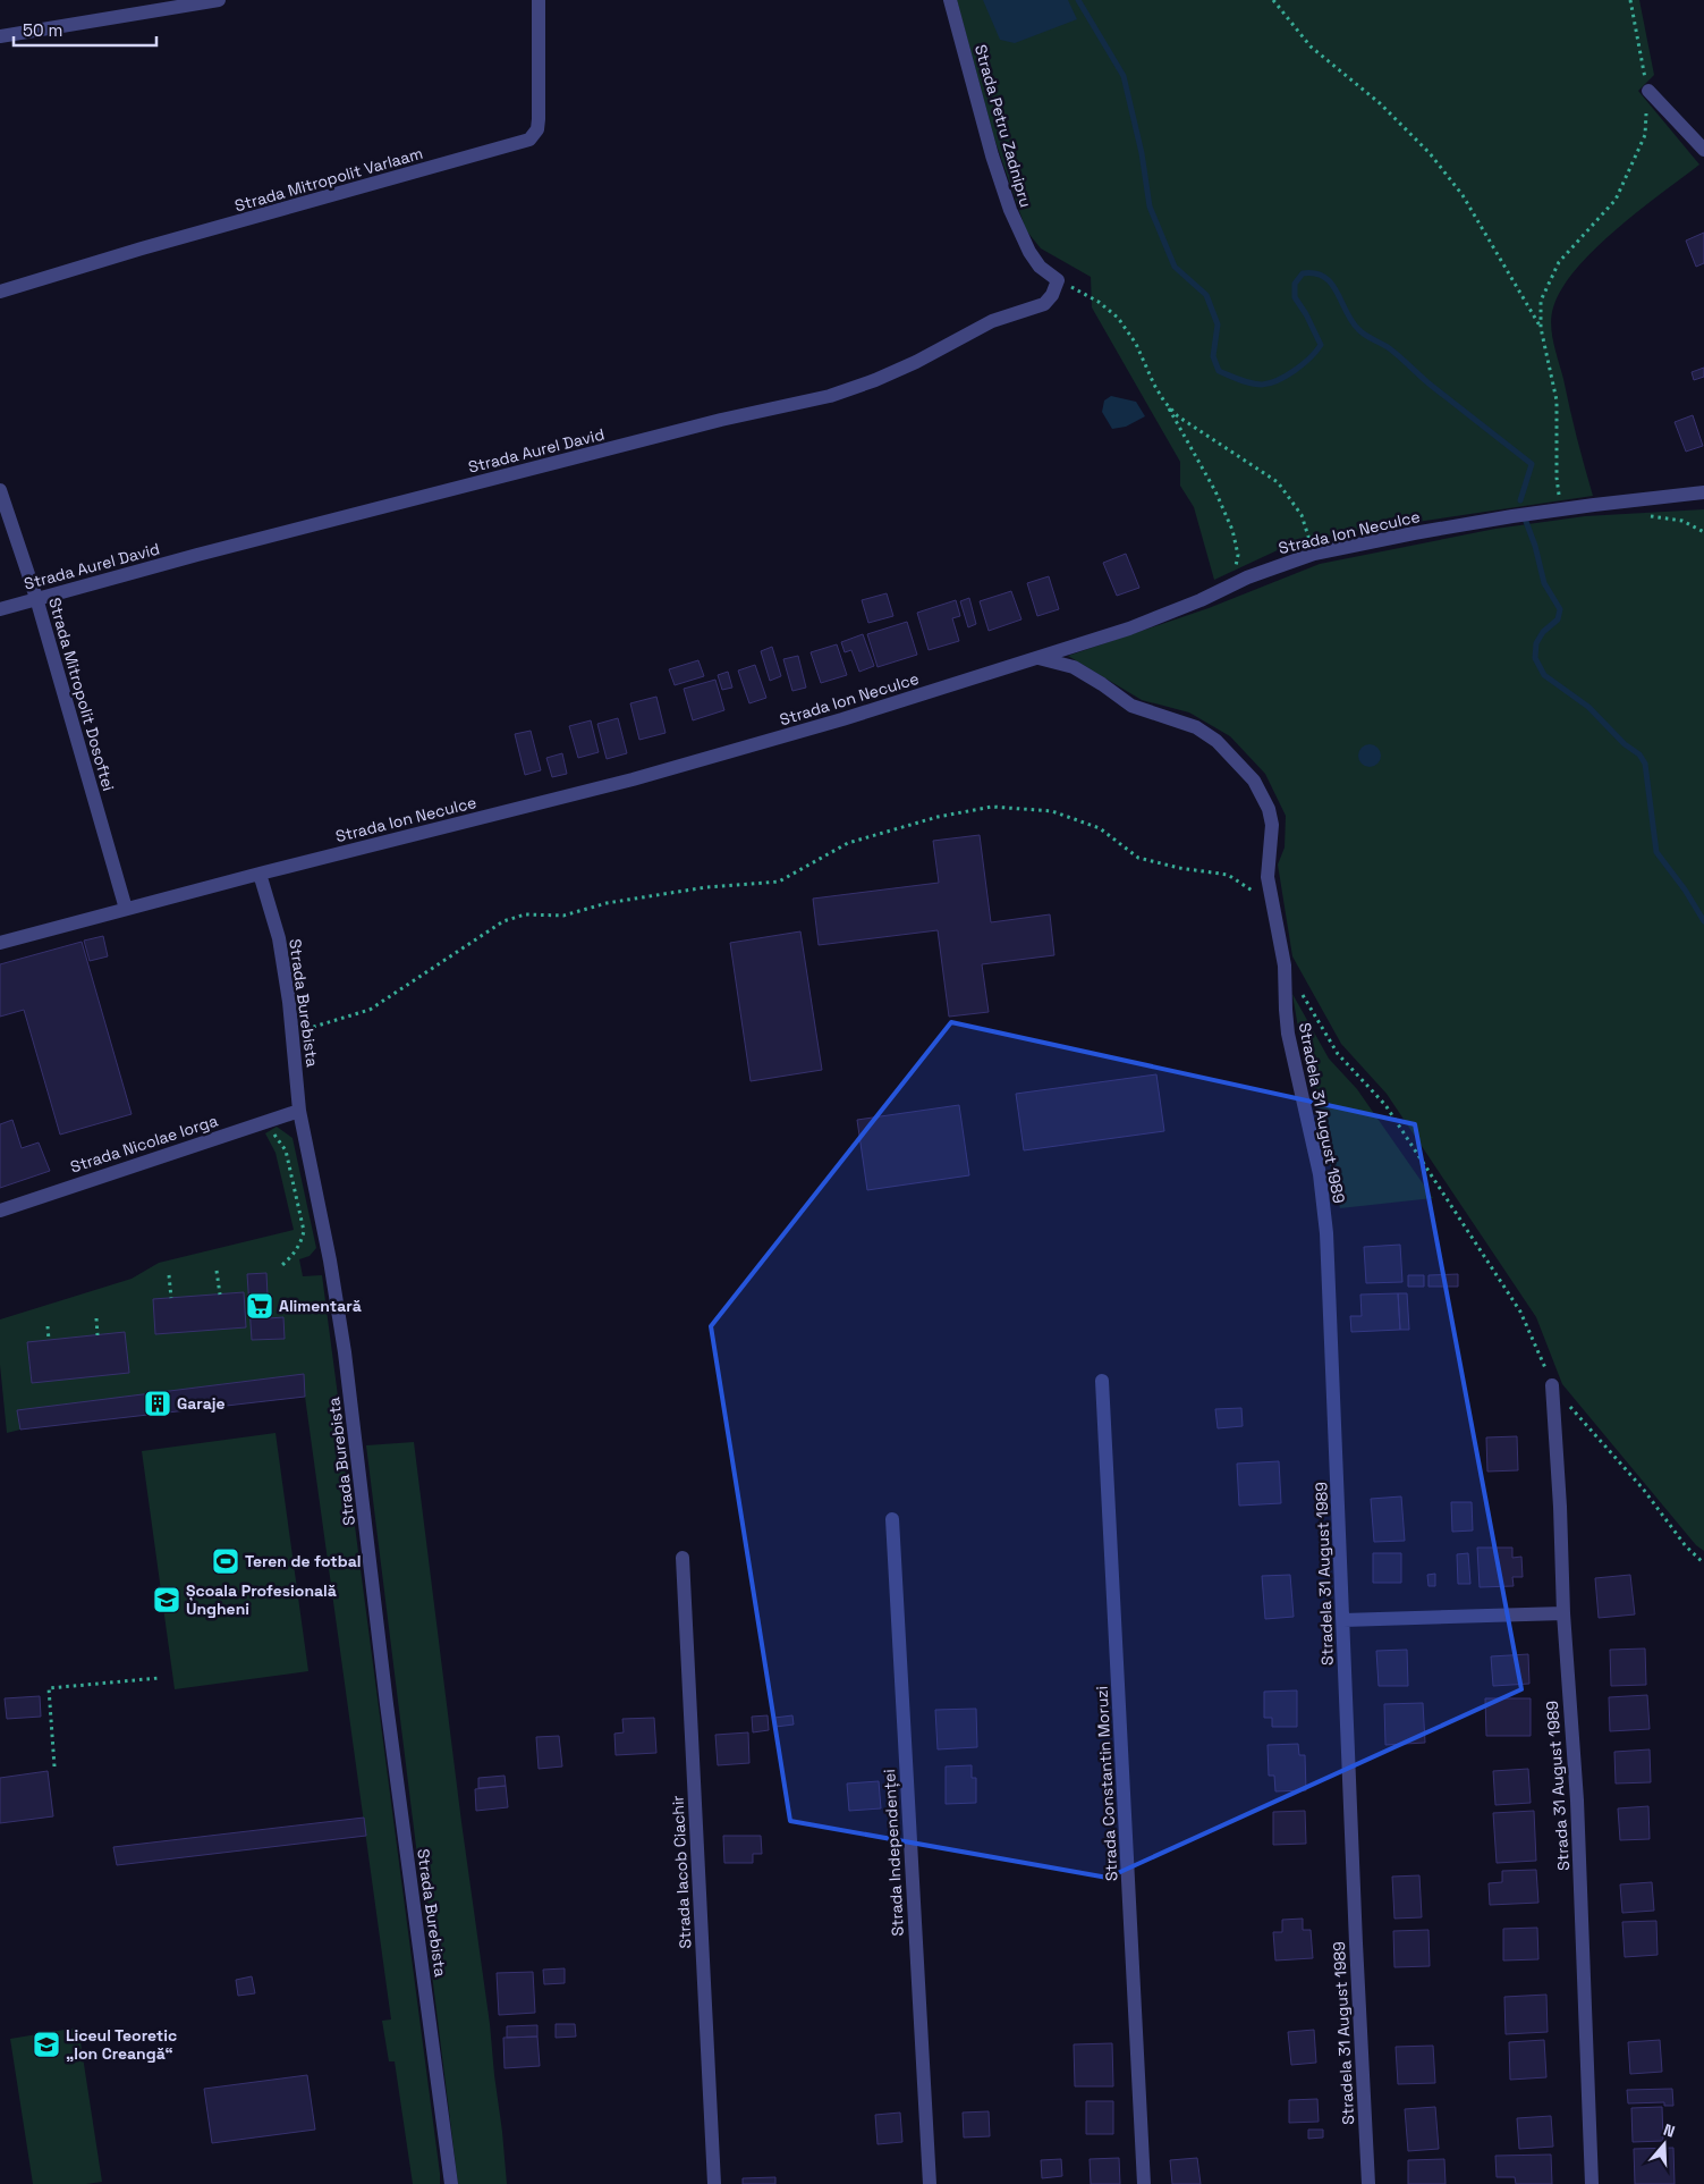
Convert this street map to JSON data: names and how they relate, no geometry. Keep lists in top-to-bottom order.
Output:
{
  "streets": {
    "street": [
      "Strada Petru Zadnipru",
      "Strada Mitropolit Varlaam",
      "Strada Aurel David",
      "Strada Ion Neculce",
      "Strada Mitropolit Dosoftei",
      "Strada Burebista",
      "Stradela 31 August 1989",
      "Strada Nicolae Iorga",
      "Strada Constantin Moruzi",
      "Strada 31 August 1989",
      "Strada Independenței",
      "Strada Iacob Ciachir"
    ]
  },
  "crossings": [
    ["Strada Petru Zadnipru", "Strada Aurel David"],
    ["Strada Aurel David", "Strada Mitropolit Dosoftei"],
    ["Strada Ion Neculce", "Strada Mitropolit Dosoftei"],
    ["Strada Ion Neculce", "Strada Burebista"],
    ["Strada Ion Neculce", "Stradela 31 August 1989"],
    ["Strada Burebista", "Strada Nicolae Iorga"]
  ],
  "places": {
    "supermarket": ["Alimentară"],
    "building": ["Garaje"],
    "sports": ["Teren de fotbal"],
    "school or university": ["Școala Profesională Ungheni", "Liceul Teoretic „Ion Creangă“"]
  },
  "scale_bar": "50 m",
  "north": "top"
}
